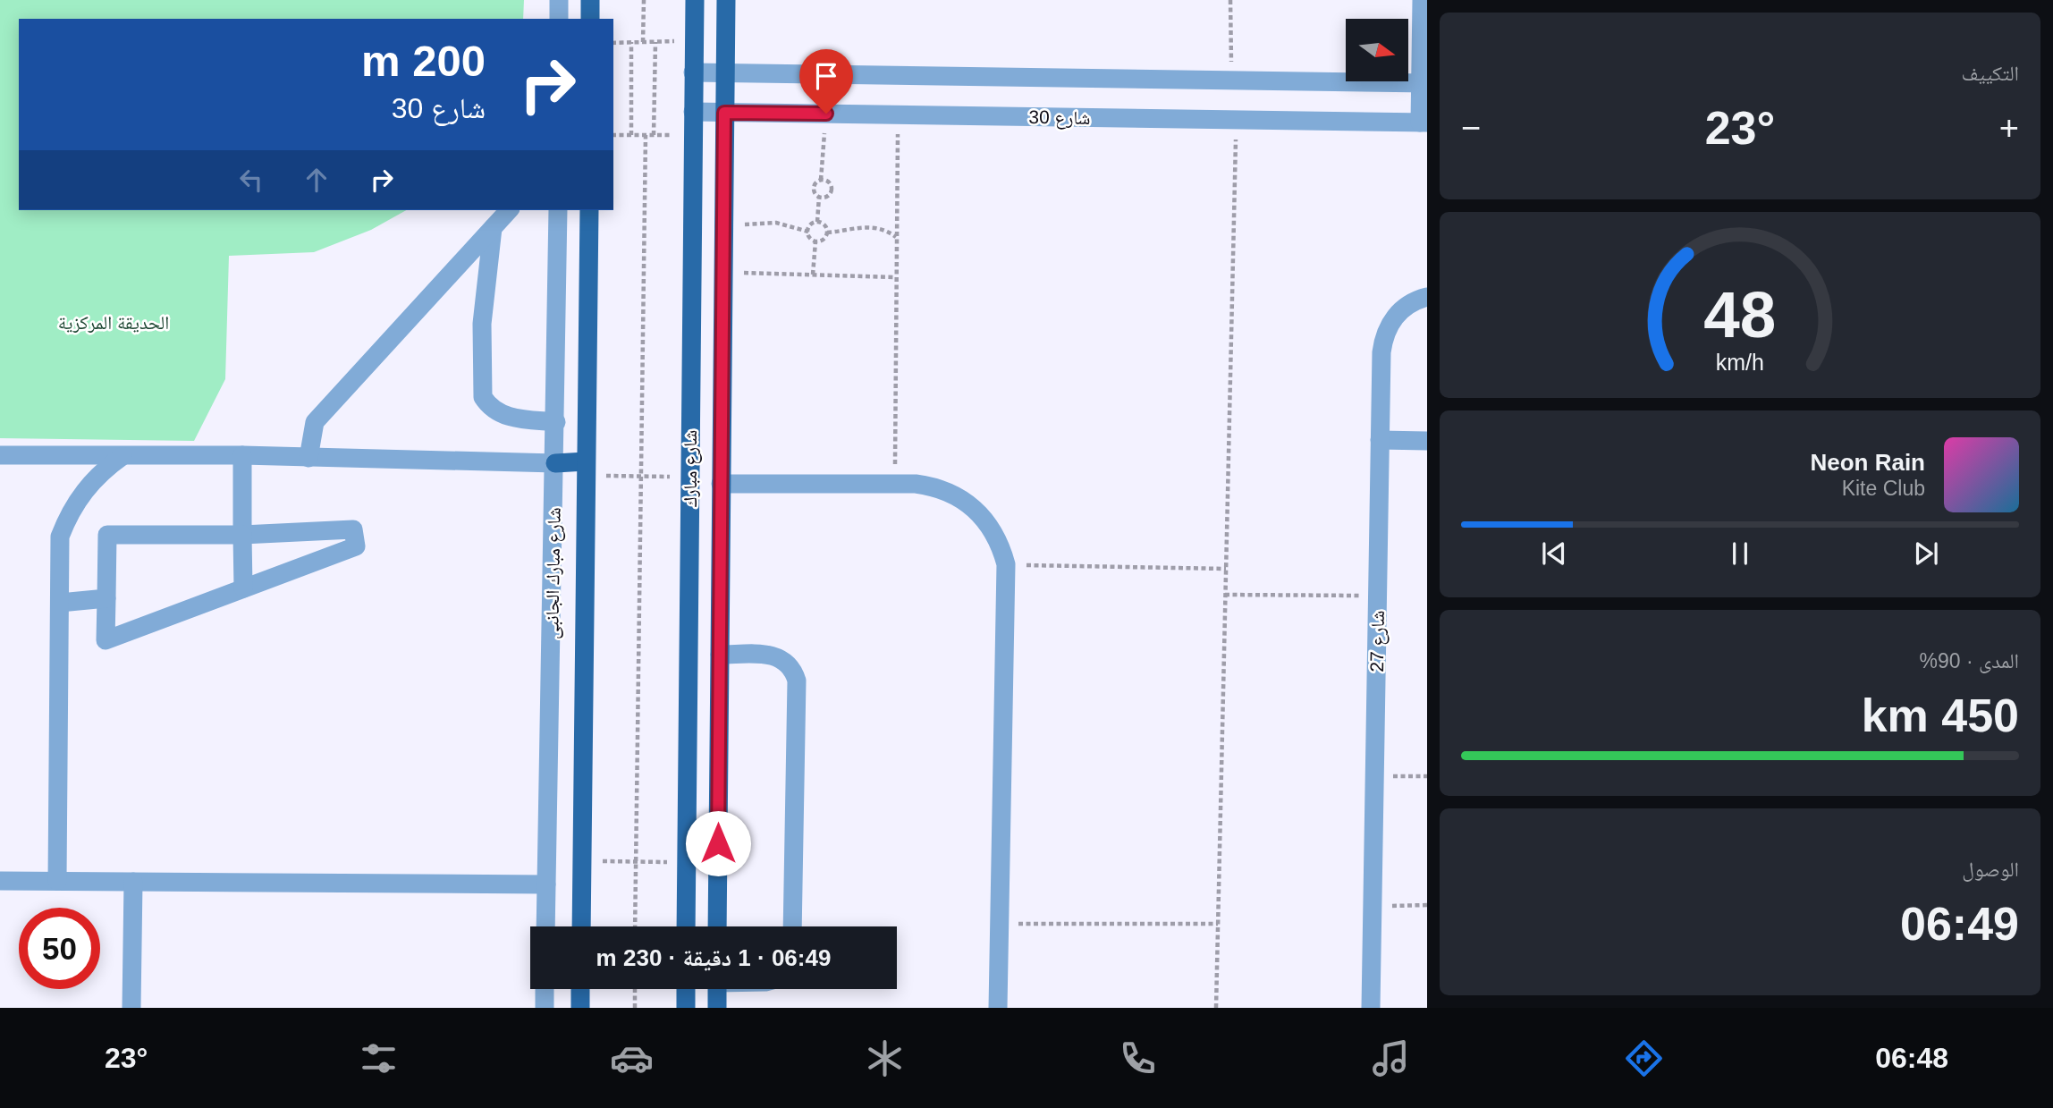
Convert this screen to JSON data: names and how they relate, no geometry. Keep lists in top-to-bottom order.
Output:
{
  "streets": {
    "main road": ["شارع مبارك"],
    "street": ["شارع 30", "شارع مبارك الجانبى", "شارع 27"]
  },
  "crossings": [
    ["شارع 30", "شارع مبارك"]
  ],
  "parks": ["الحديقة المركزية"],
  "north": "right",
  "page": {
    "tile": [
      "التكييف",
      ["المدى · 90%", "450 km"],
      ["الوصول", "06:49"]
    ],
    "turn": ["200 m", "شارع 30"],
    "heat": ["−", "23°", "+"],
    "song": ["Neon Rain", "Kite Club"],
    "limit": "50",
    "trip": "06:49 · 1 دقيقة · 230 m",
    "tabs": ["06:48", "23°"],
    "gauge": ["48", "km/h"]
  }
}
